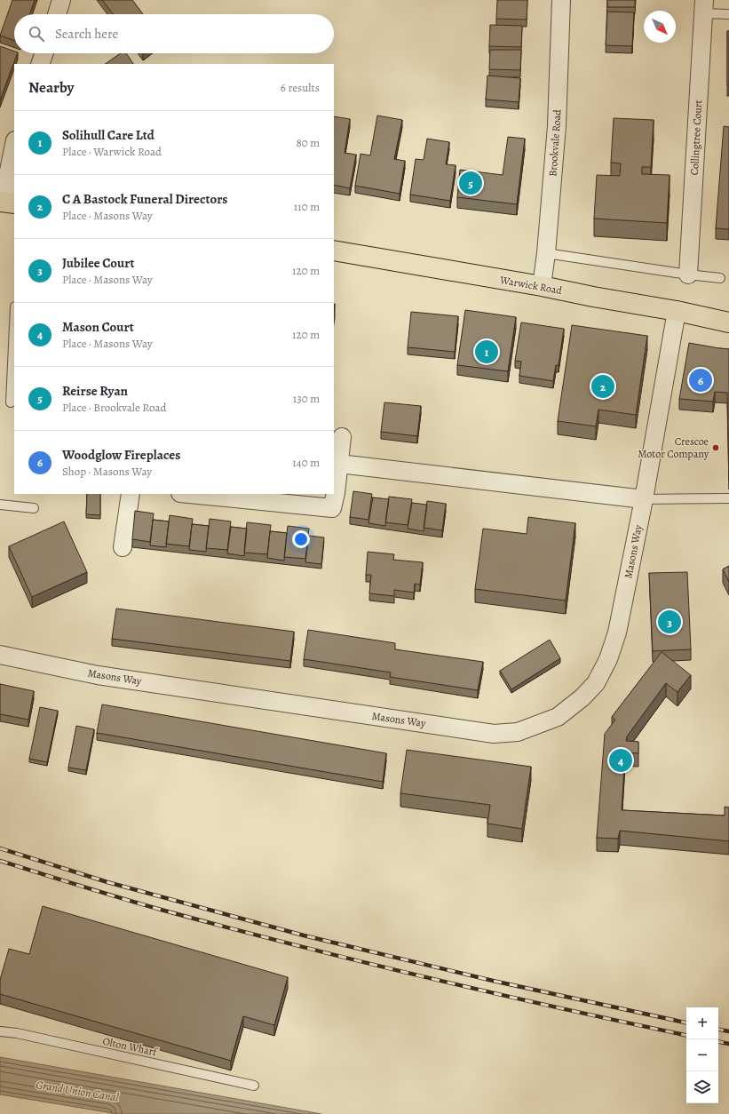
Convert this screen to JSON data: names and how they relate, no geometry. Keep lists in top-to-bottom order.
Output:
{
  "streets": {
    "highway": ["Warwick Road"],
    "street": ["Collingtree Court", "Brookvale Road", "Masons Way"],
    "lane": ["Olton Wharf"]
  },
  "crossings": [
    ["Brookvale Road", "Warwick Road"],
    ["Warwick Road", "Masons Way"]
  ],
  "water": ["Grand Union Canal"],
  "places": ["Crescoe Motor Company"],
  "north": "bottom right",
  "page": {
    "search": "Search here",
    "heading": ["Nearby", "6 results"],
    "list": [
      {
        "mark": "1",
        "name": "Solihull Care Ltd",
        "note": "Place · Warwick Road",
        "value": "80 m"
      },
      {
        "mark": "2",
        "name": "C A Bastock Funeral Directors",
        "note": "Place · Masons Way",
        "value": "110 m"
      },
      {
        "mark": "3",
        "name": "Jubilee Court",
        "note": "Place · Masons Way",
        "value": "120 m"
      },
      {
        "mark": "4",
        "name": "Mason Court",
        "note": "Place · Masons Way",
        "value": "120 m"
      },
      {
        "mark": "5",
        "name": "Reirse Ryan",
        "note": "Place · Brookvale Road",
        "value": "130 m"
      },
      {
        "mark": "6",
        "name": "Woodglow Fireplaces",
        "note": "Shop · Masons Way",
        "value": "140 m"
      }
    ],
    "pins": [
      "5",
      "1",
      "6",
      "2",
      "3",
      "4"
    ],
    "map_buttons": ["+", "−"]
  }
}
